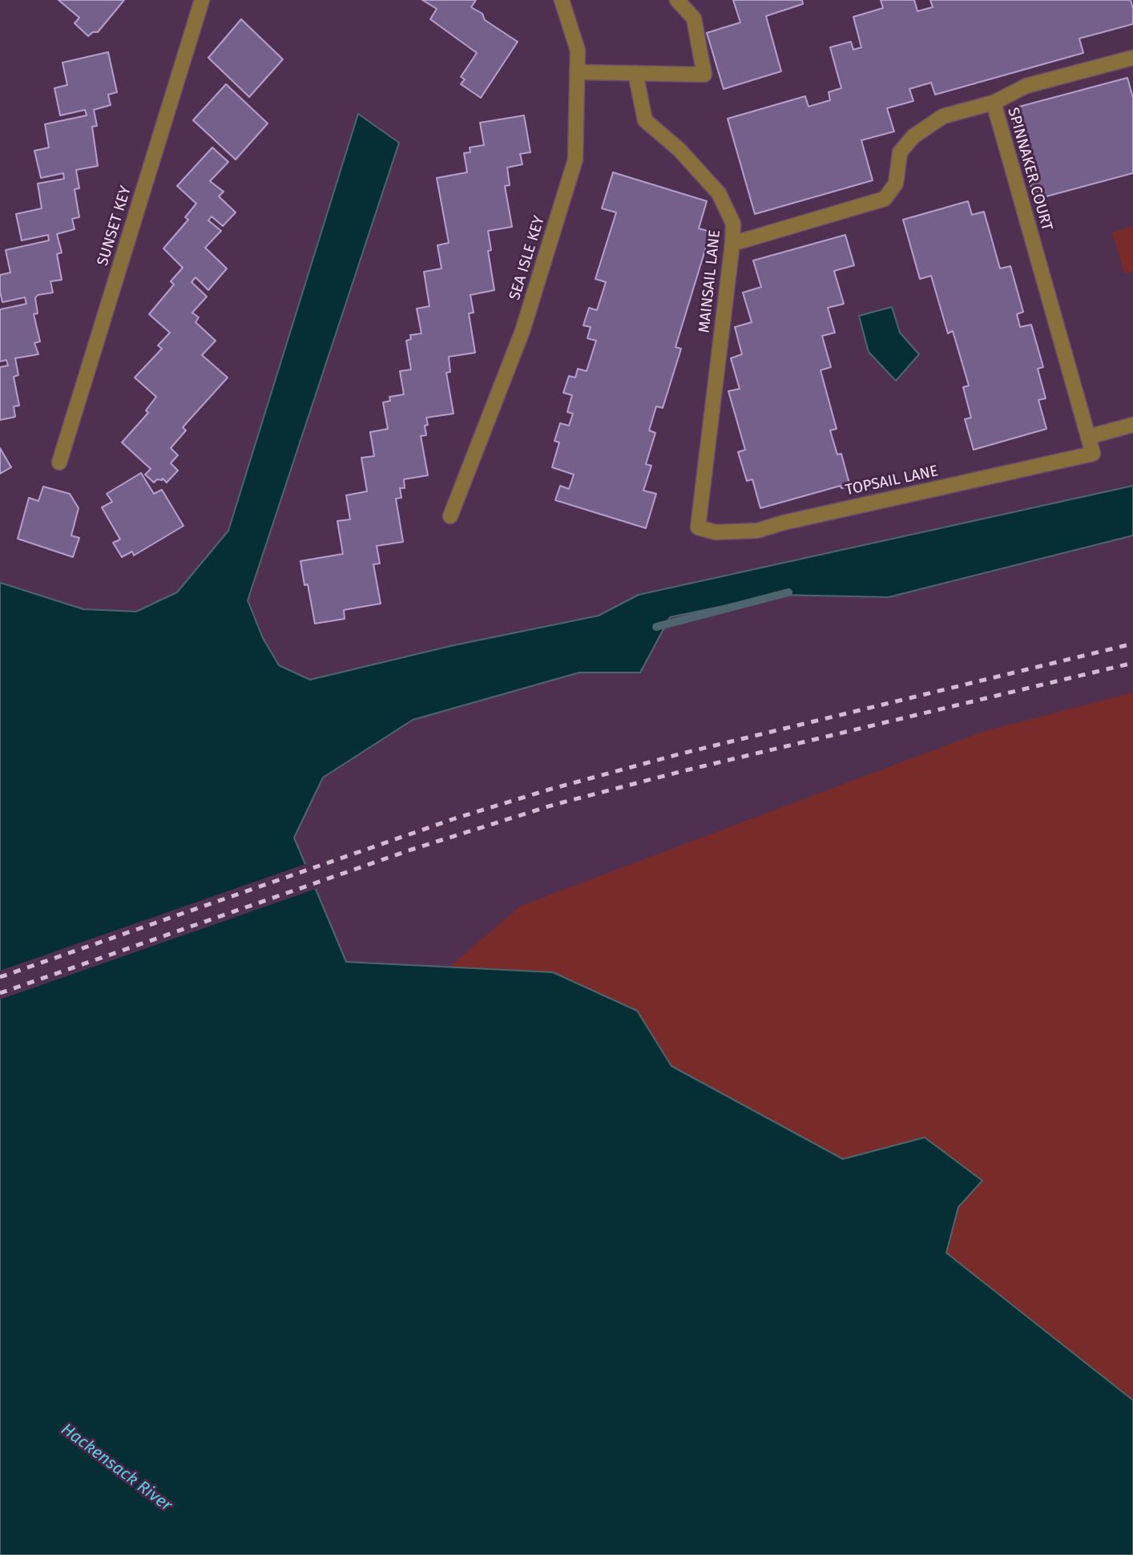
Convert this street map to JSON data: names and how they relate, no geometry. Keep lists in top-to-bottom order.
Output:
{
  "streets": {
    "street": [
      "SPINNAKER COURT",
      "SUNSET KEY",
      "SEA ISLE KEY",
      "MAINSAIL LANE",
      "TOPSAIL LANE"
    ]
  },
  "crossings": [
    ["SPINNAKER COURT", "MAINSAIL LANE"],
    ["SPINNAKER COURT", "TOPSAIL LANE"],
    ["MAINSAIL LANE", "TOPSAIL LANE"]
  ],
  "water": ["Hackensack River"]
}
